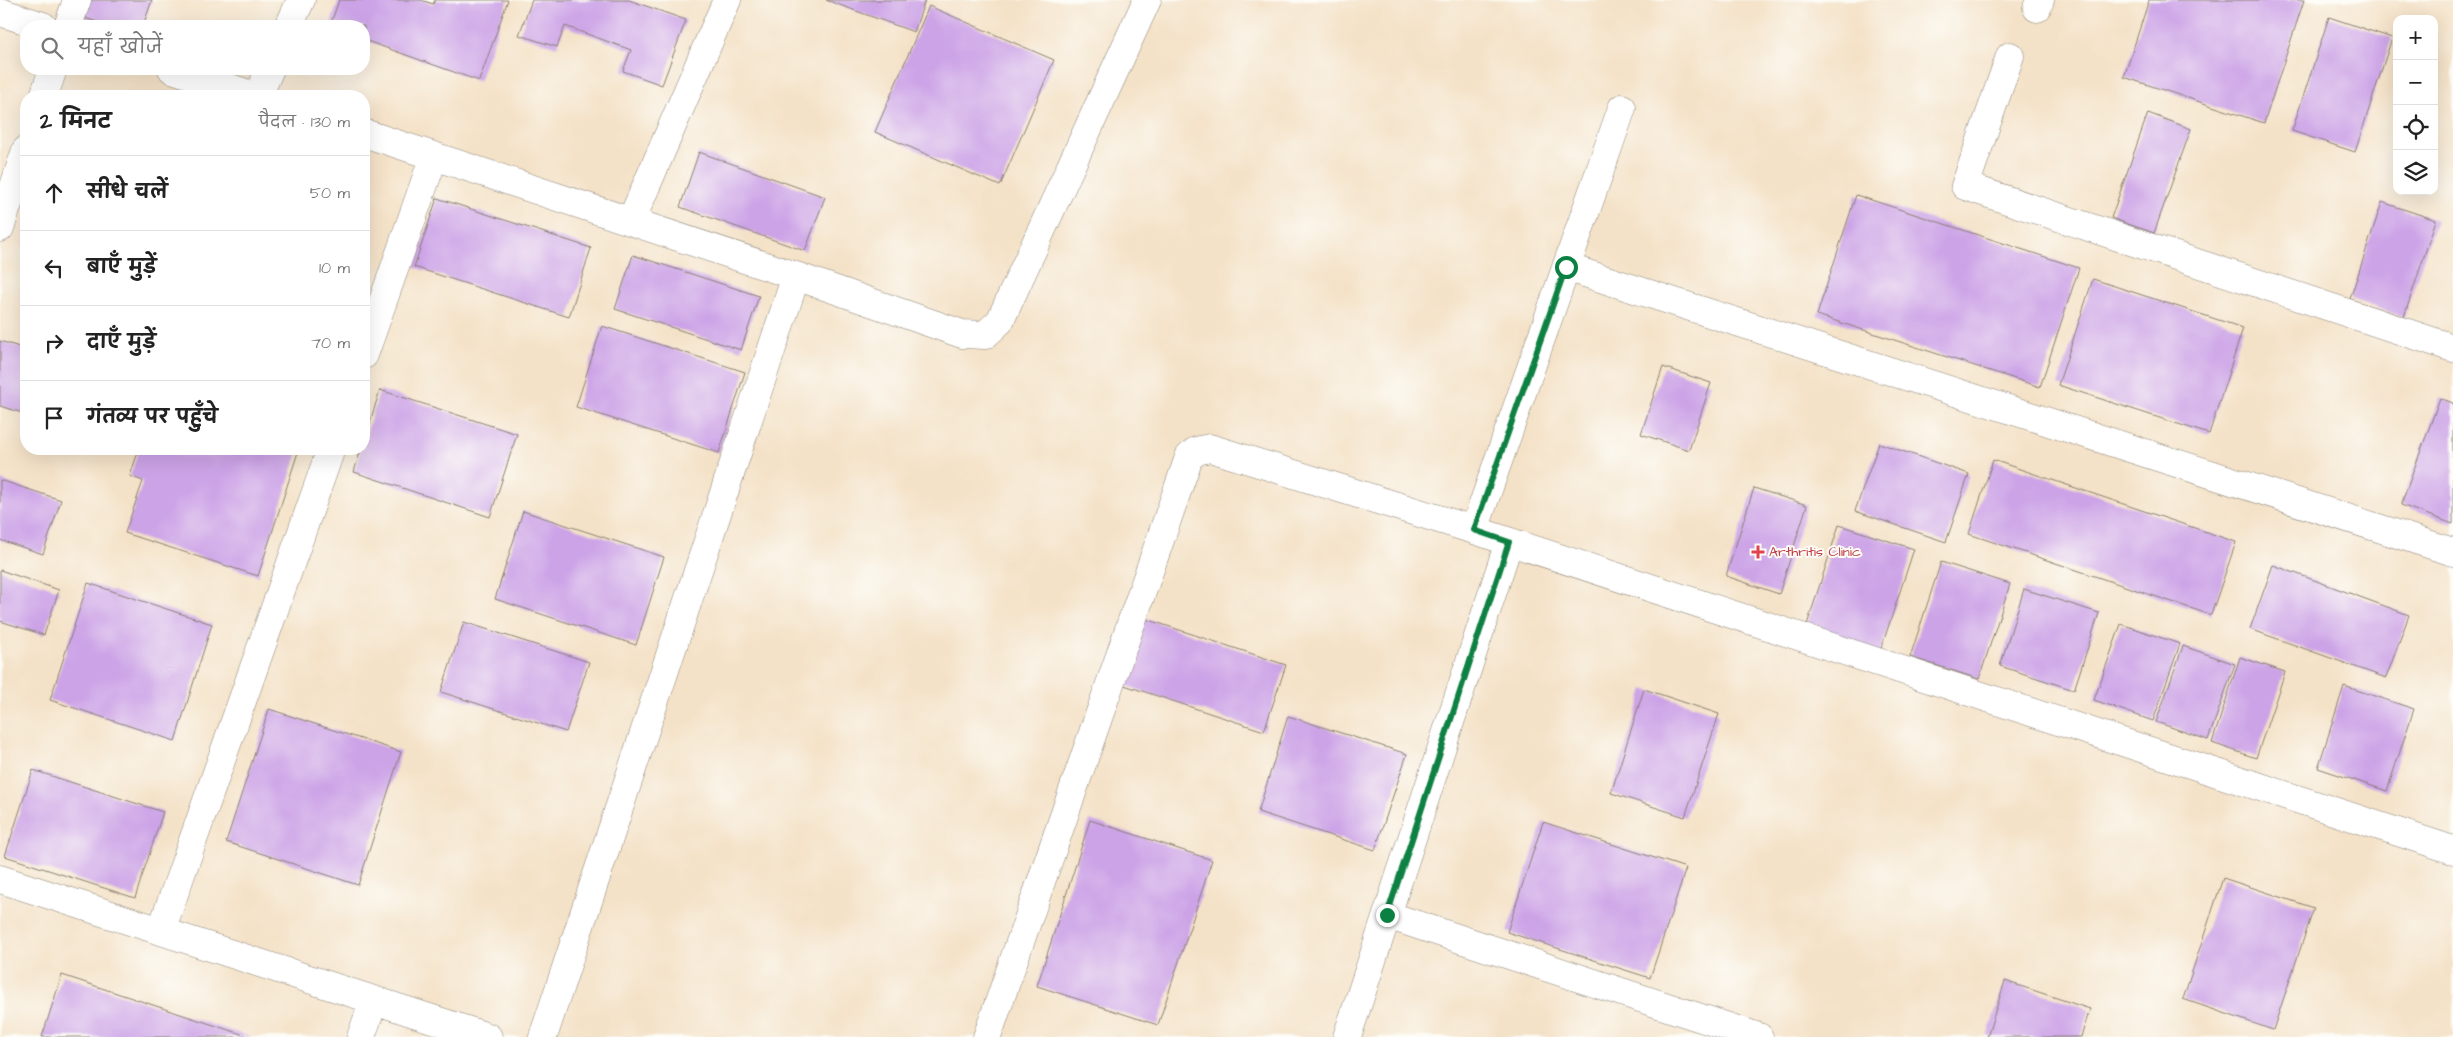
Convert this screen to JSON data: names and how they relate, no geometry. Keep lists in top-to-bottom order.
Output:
{
  "places": {
    "health": ["Arthritis Clinic"]
  },
  "page": {
    "map_buttons": ["+", "−"],
    "search": "यहाँ खोजें",
    "heading": ["2 मिनट", "पैदल · 130 m"],
    "list": [
      ["सीधे चलें", "50 m"],
      ["बाएँ मुड़ें", "10 m"],
      ["दाएँ मुड़ें", "70 m"],
      "गंतव्य पर पहुँचे"
    ]
  }
}
